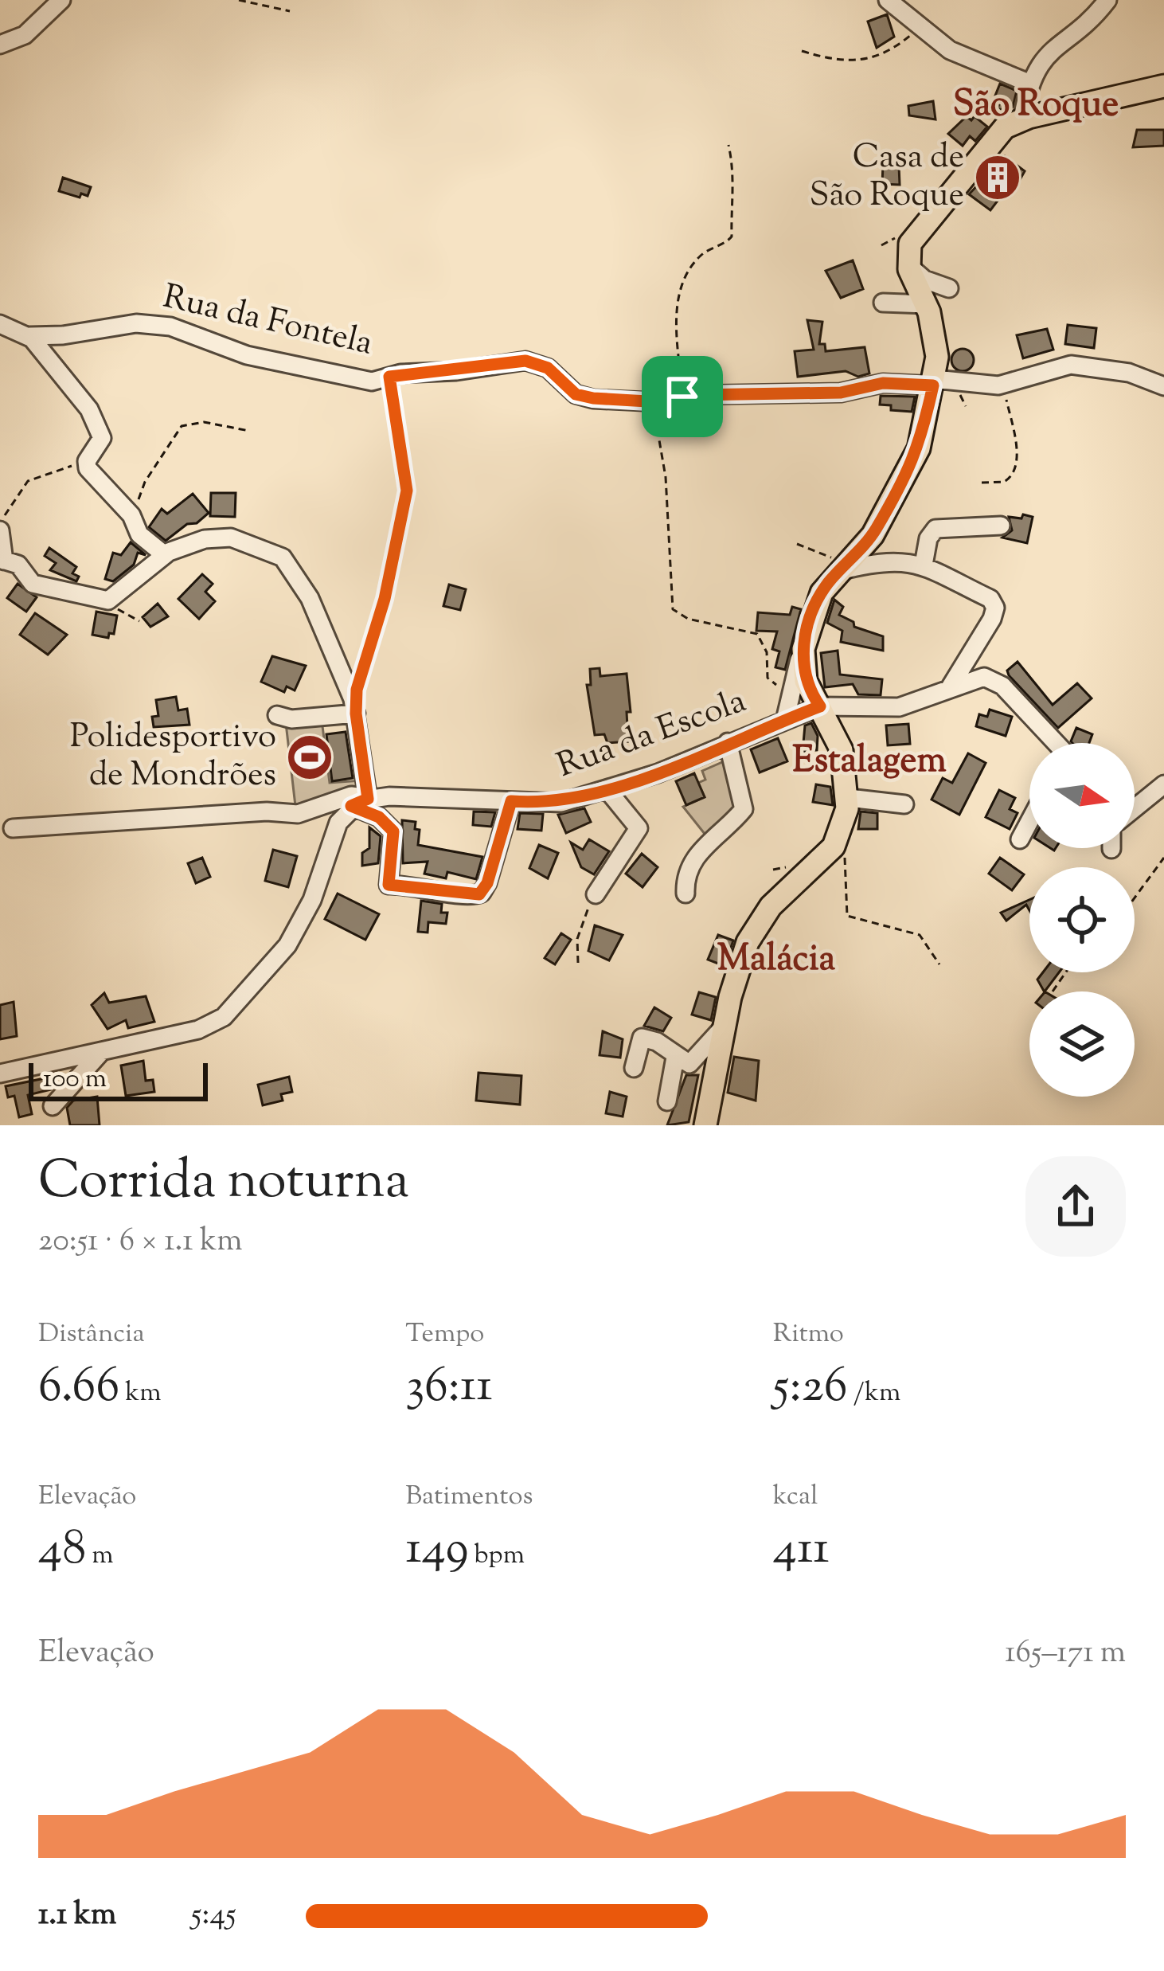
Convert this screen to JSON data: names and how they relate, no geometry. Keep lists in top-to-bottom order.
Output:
{
  "streets": {
    "street": ["Rua da Fontela", "Rua da Escola"]
  },
  "districts": ["São Roque", "Estalagem", "Malácia"],
  "places": {
    "building": ["Casa de São Roque"],
    "sports": ["Polidesportivo de Mondrões"]
  },
  "scale_bar": "100 m",
  "north": "right",
  "page": {
    "scale": "100 m",
    "heading": ["Corrida noturna", "20:51 · 6 × 1.1 km"],
    "stats": [
      ["Distância", "6.66 km"],
      ["Tempo", "36:11"],
      ["Ritmo", "5:26 /km"],
      ["Elevação", "48 m"],
      ["Batimentos", "149 bpm"],
      ["kcal", "411"]
    ],
    "chart": ["Elevação", "165–171 m"],
    "list": [
      {
        "name": "1.1 km",
        "note": "5:45"
      }
    ]
  }
}
